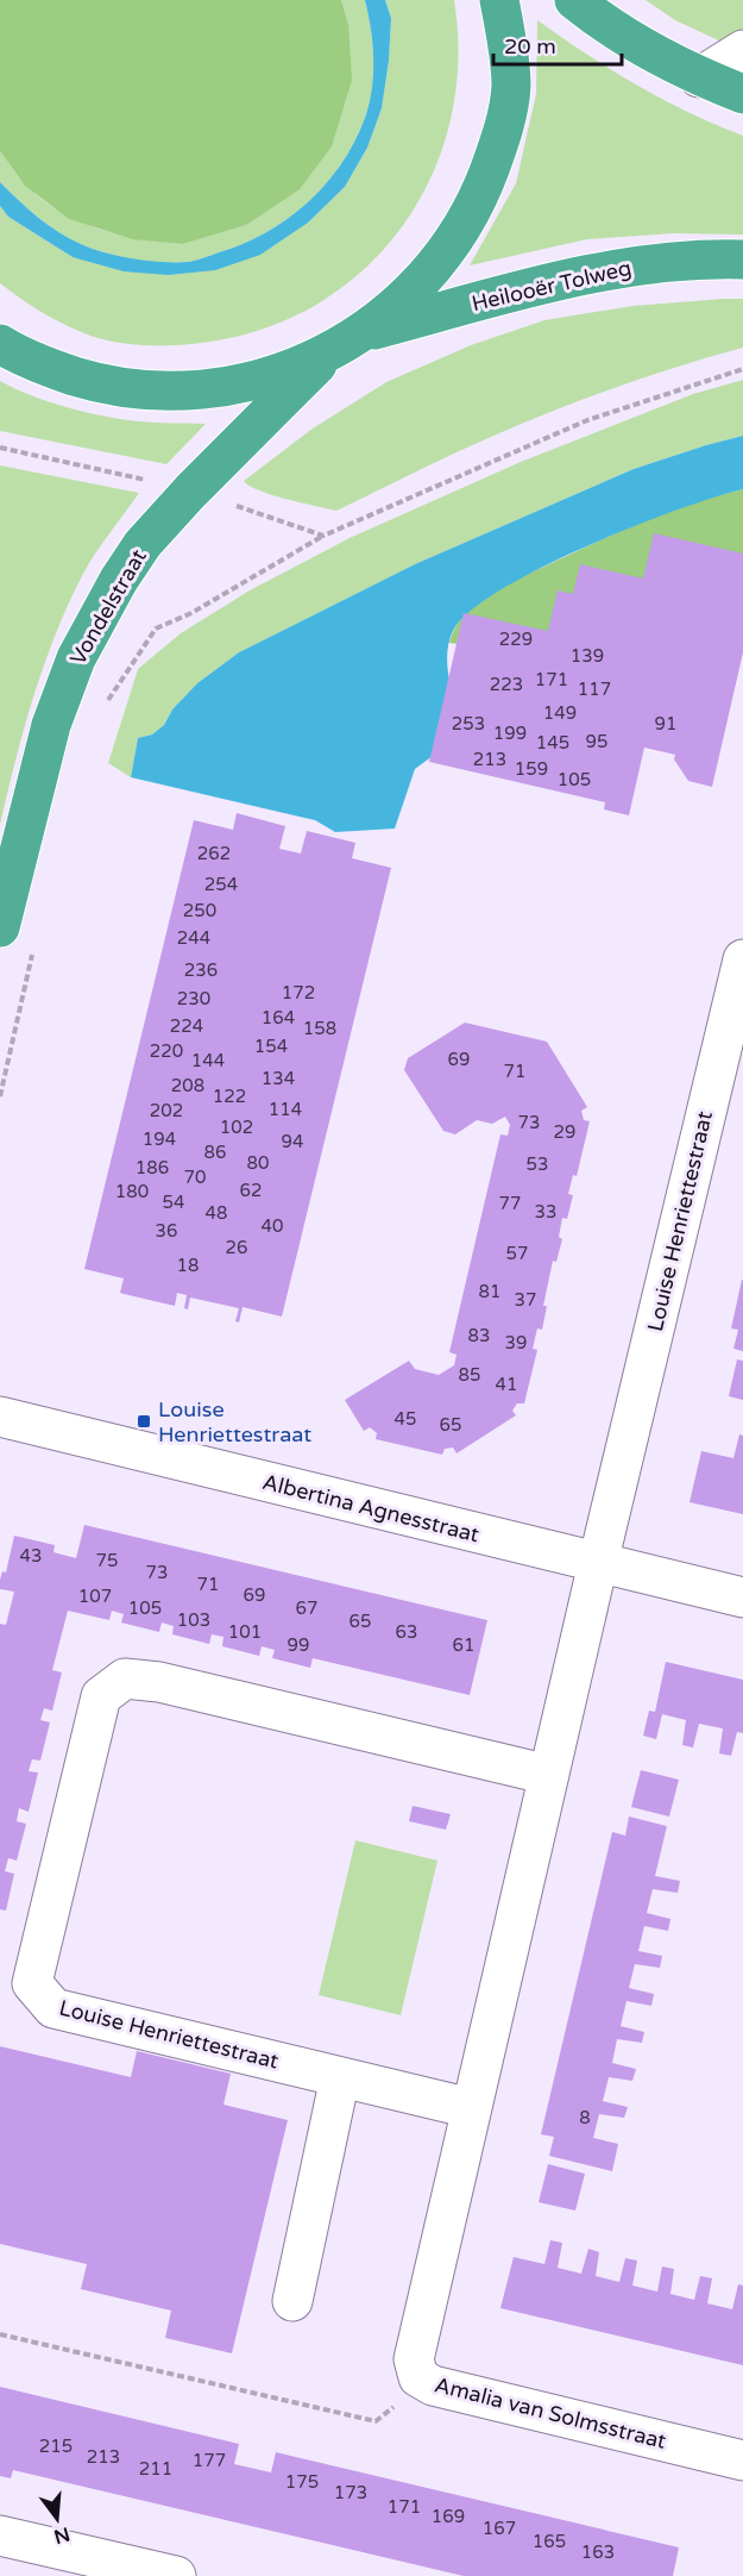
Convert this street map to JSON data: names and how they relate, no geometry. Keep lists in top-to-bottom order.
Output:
{
  "streets": {
    "highway": ["Heilooër Tolweg", "Vondelstraat"],
    "street": ["Louise Henriettestraat", "Albertina Agnesstraat", "Amalia van Solmsstraat"]
  },
  "crossings": [
    ["Louise Henriettestraat", "Albertina Agnesstraat"],
    ["Louise Henriettestraat", "Amalia van Solmsstraat"]
  ],
  "places": {
    "transit": ["Louise Henriettestraat"]
  },
  "house_numbers": [
    "229",
    "139",
    "171",
    "223",
    "117",
    "149",
    "253",
    "91",
    "199",
    "95",
    "145",
    "213",
    "159",
    "105",
    "262",
    "254",
    "250",
    "244",
    "236",
    "172",
    "230",
    "164",
    "224",
    "158",
    "154",
    "220",
    "69",
    "144",
    "71",
    "134",
    "208",
    "122",
    "114",
    "202",
    "73",
    "102",
    "29",
    "194",
    "94",
    "86",
    "80",
    "53",
    "186",
    "70",
    "62",
    "180",
    "54",
    "77",
    "33",
    "48",
    "40",
    "36",
    "26",
    "57",
    "18",
    "81",
    "37",
    "83",
    "39",
    "85",
    "41",
    "45",
    "65",
    "43",
    "75",
    "73",
    "71",
    "69",
    "107",
    "105",
    "67",
    "103",
    "65",
    "101",
    "63",
    "99",
    "61",
    "8",
    "215",
    "213",
    "177",
    "211",
    "175",
    "173",
    "171",
    "169",
    "167",
    "165",
    "163"
  ],
  "scale_bar": "20 m",
  "north": "bottom"
}
